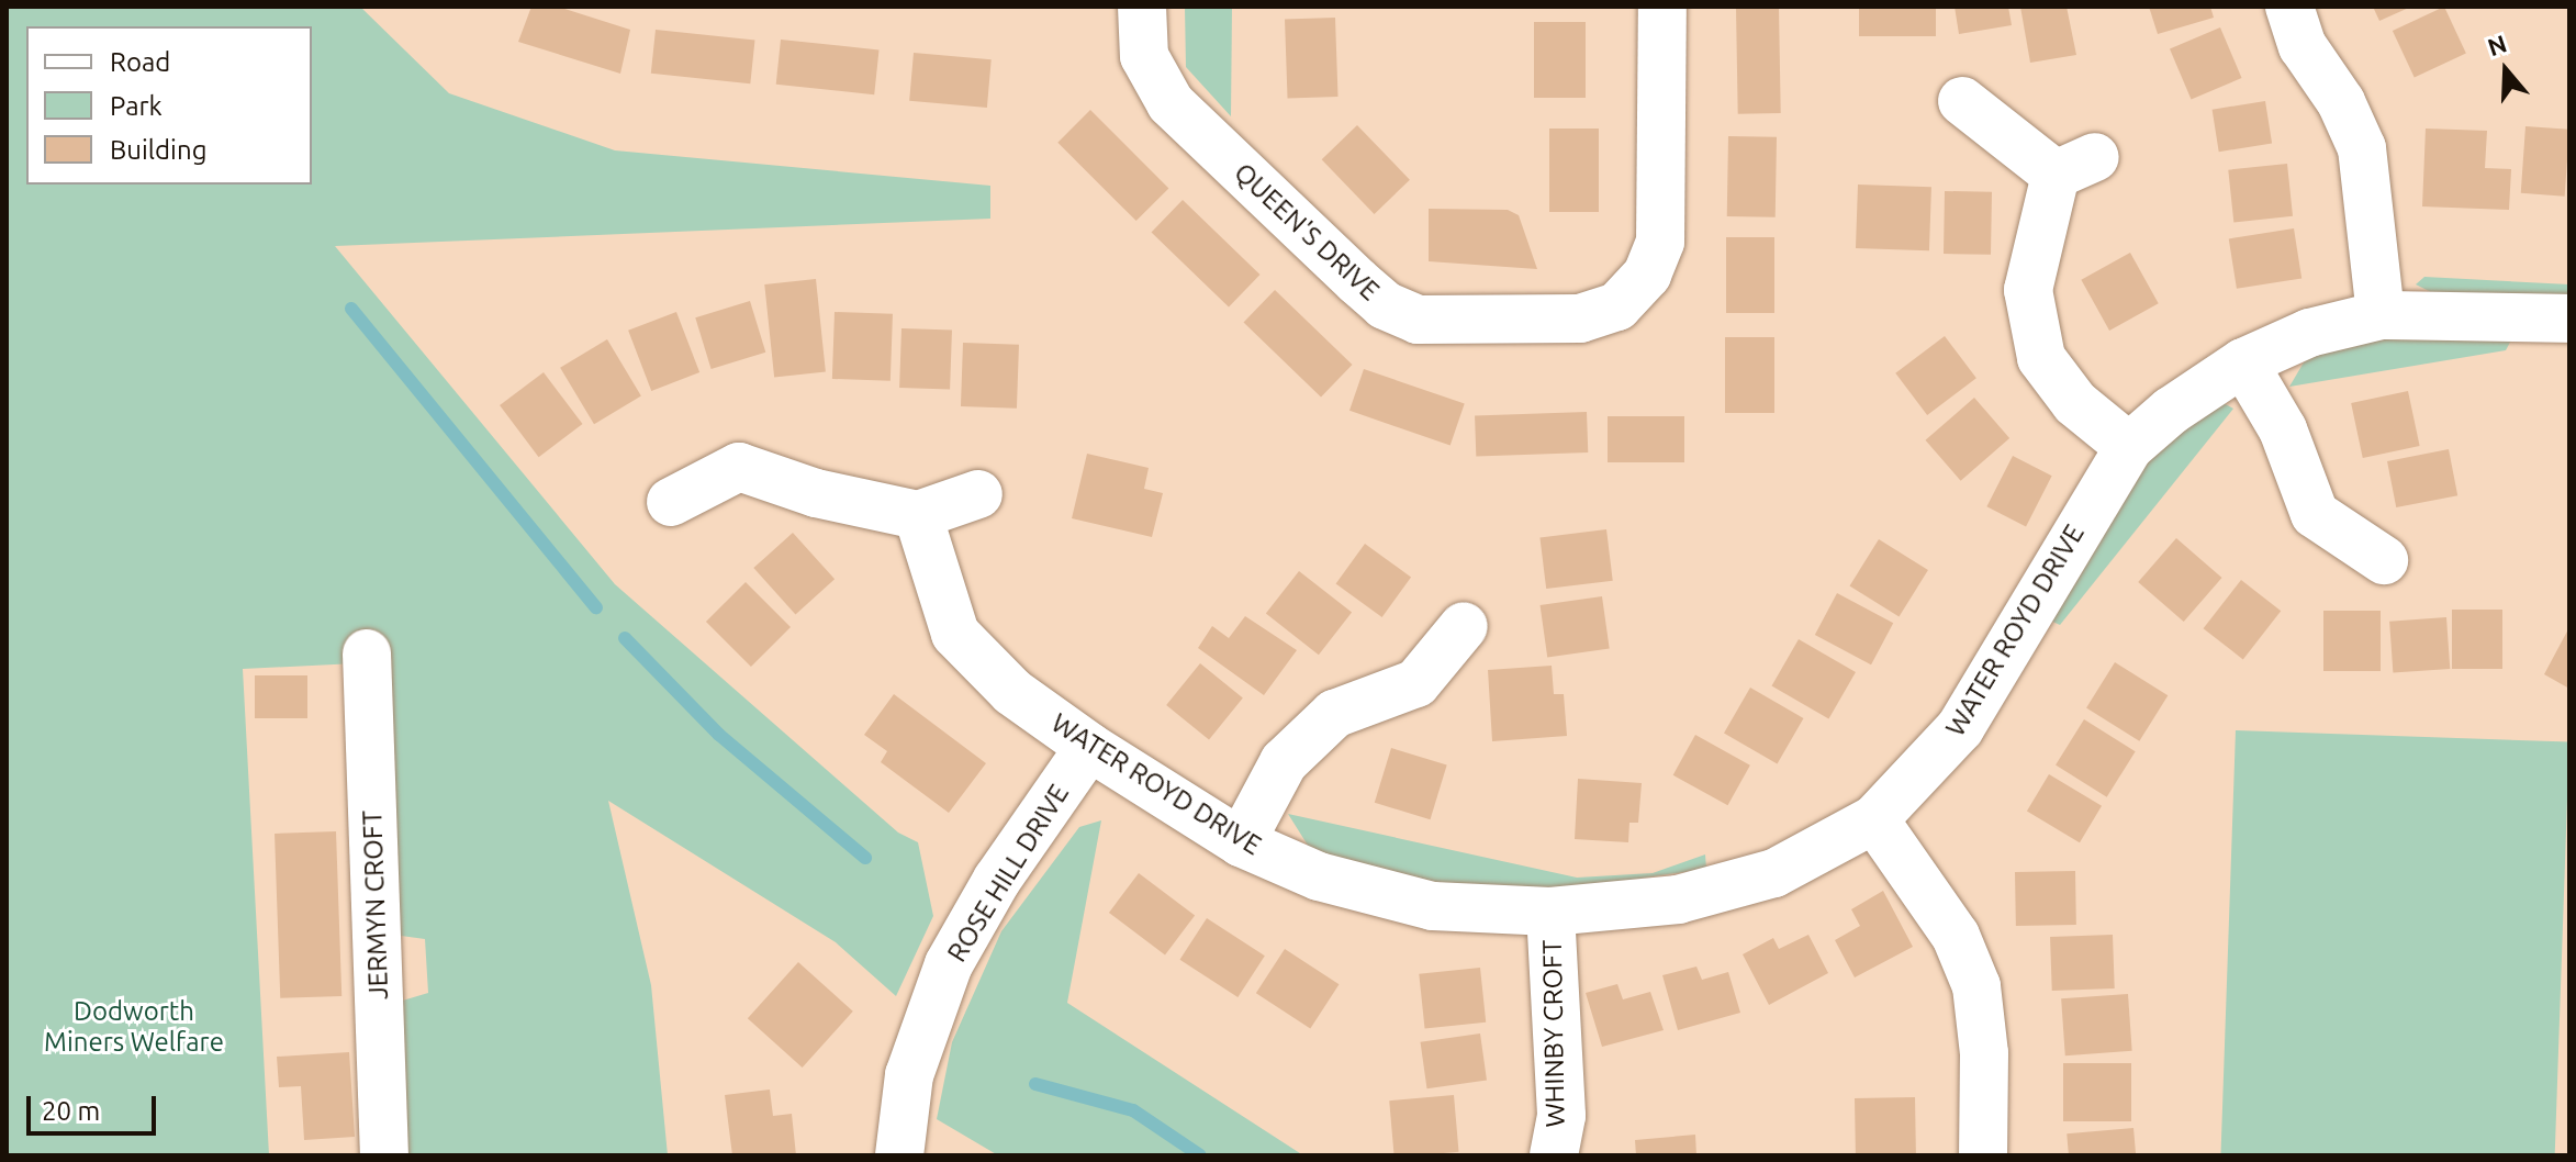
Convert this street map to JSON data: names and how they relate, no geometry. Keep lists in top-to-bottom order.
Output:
{
  "streets": {
    "street": [
      "QUEEN'S DRIVE",
      "WATER ROYD DRIVE",
      "ROSE HILL DRIVE",
      "JERMYN CROFT",
      "WHINBY CROFT"
    ]
  },
  "crossings": [
    ["WATER ROYD DRIVE", "ROSE HILL DRIVE"],
    ["WATER ROYD DRIVE", "WHINBY CROFT"]
  ],
  "parks": ["Dodworth Miners Welfare"],
  "legend": ["Road", "Park", "Building"],
  "scale_bar": "20 m",
  "north": "top"
}
